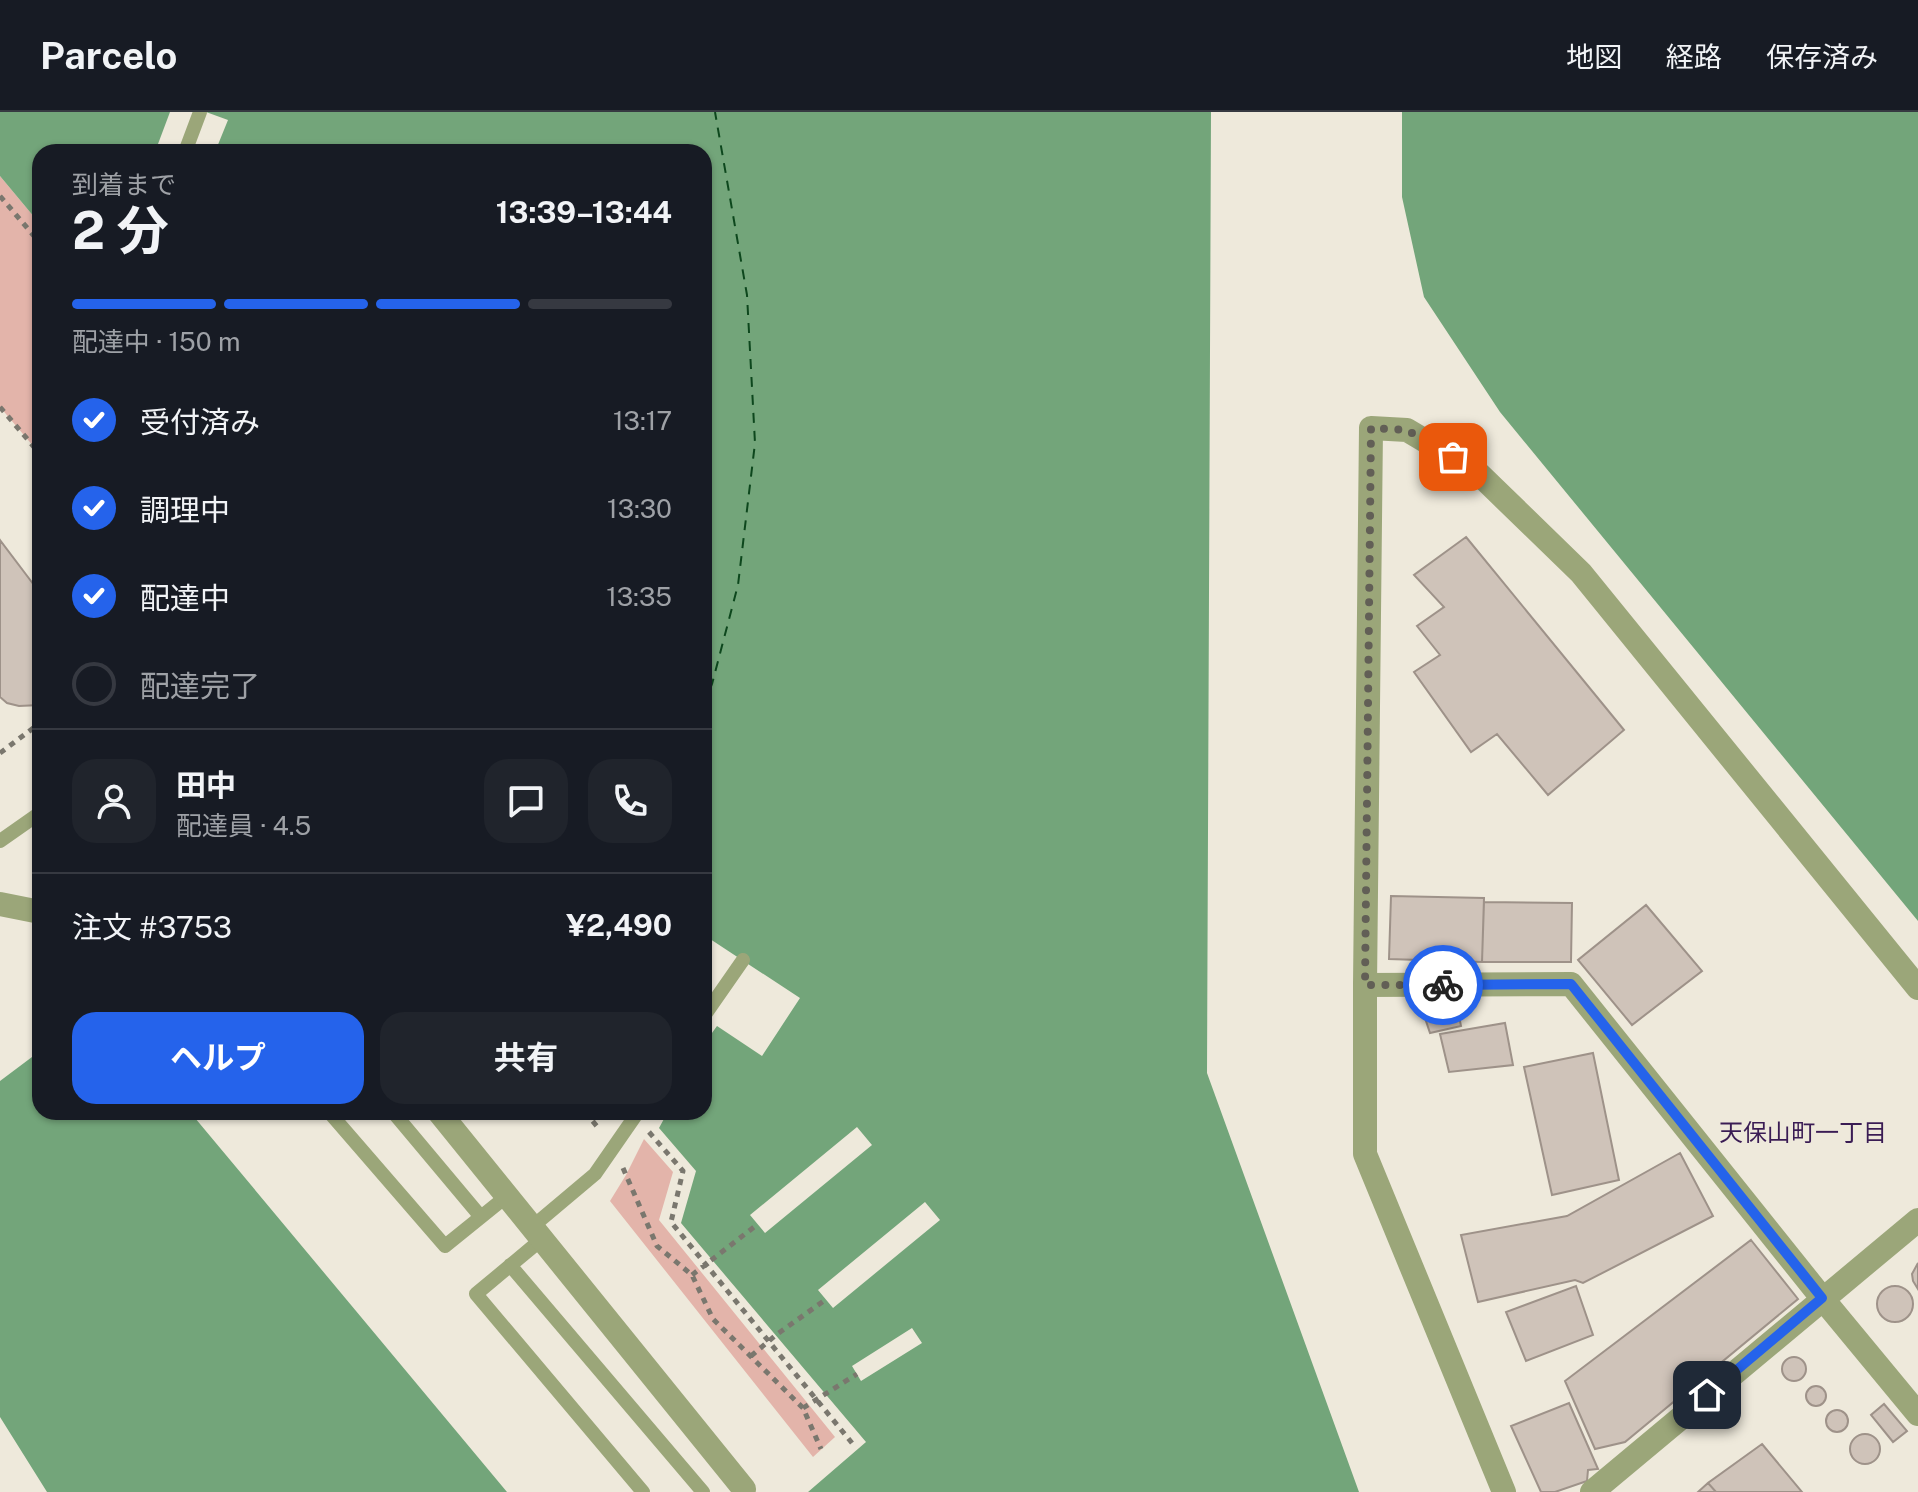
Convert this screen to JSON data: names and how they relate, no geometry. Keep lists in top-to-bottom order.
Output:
{
  "districts": ["天保山町一丁目"],
  "page": {
    "header": "Parcelo",
    "nav": ["地図", "経路", "保存済み"],
    "heading": ["2 分", "到着まで", "13:39–13:44"],
    "panel": [
      "田中",
      "配達員 · 4.5",
      "注文 #3753",
      "¥2,490"
    ],
    "bar": "配達中 · 150 m",
    "list": [
      ["受付済み", "13:17"],
      ["調理中", "13:30"],
      ["配達中", "13:35"],
      "配達完了"
    ],
    "buttons": ["ヘルプ", "共有"]
  }
}
